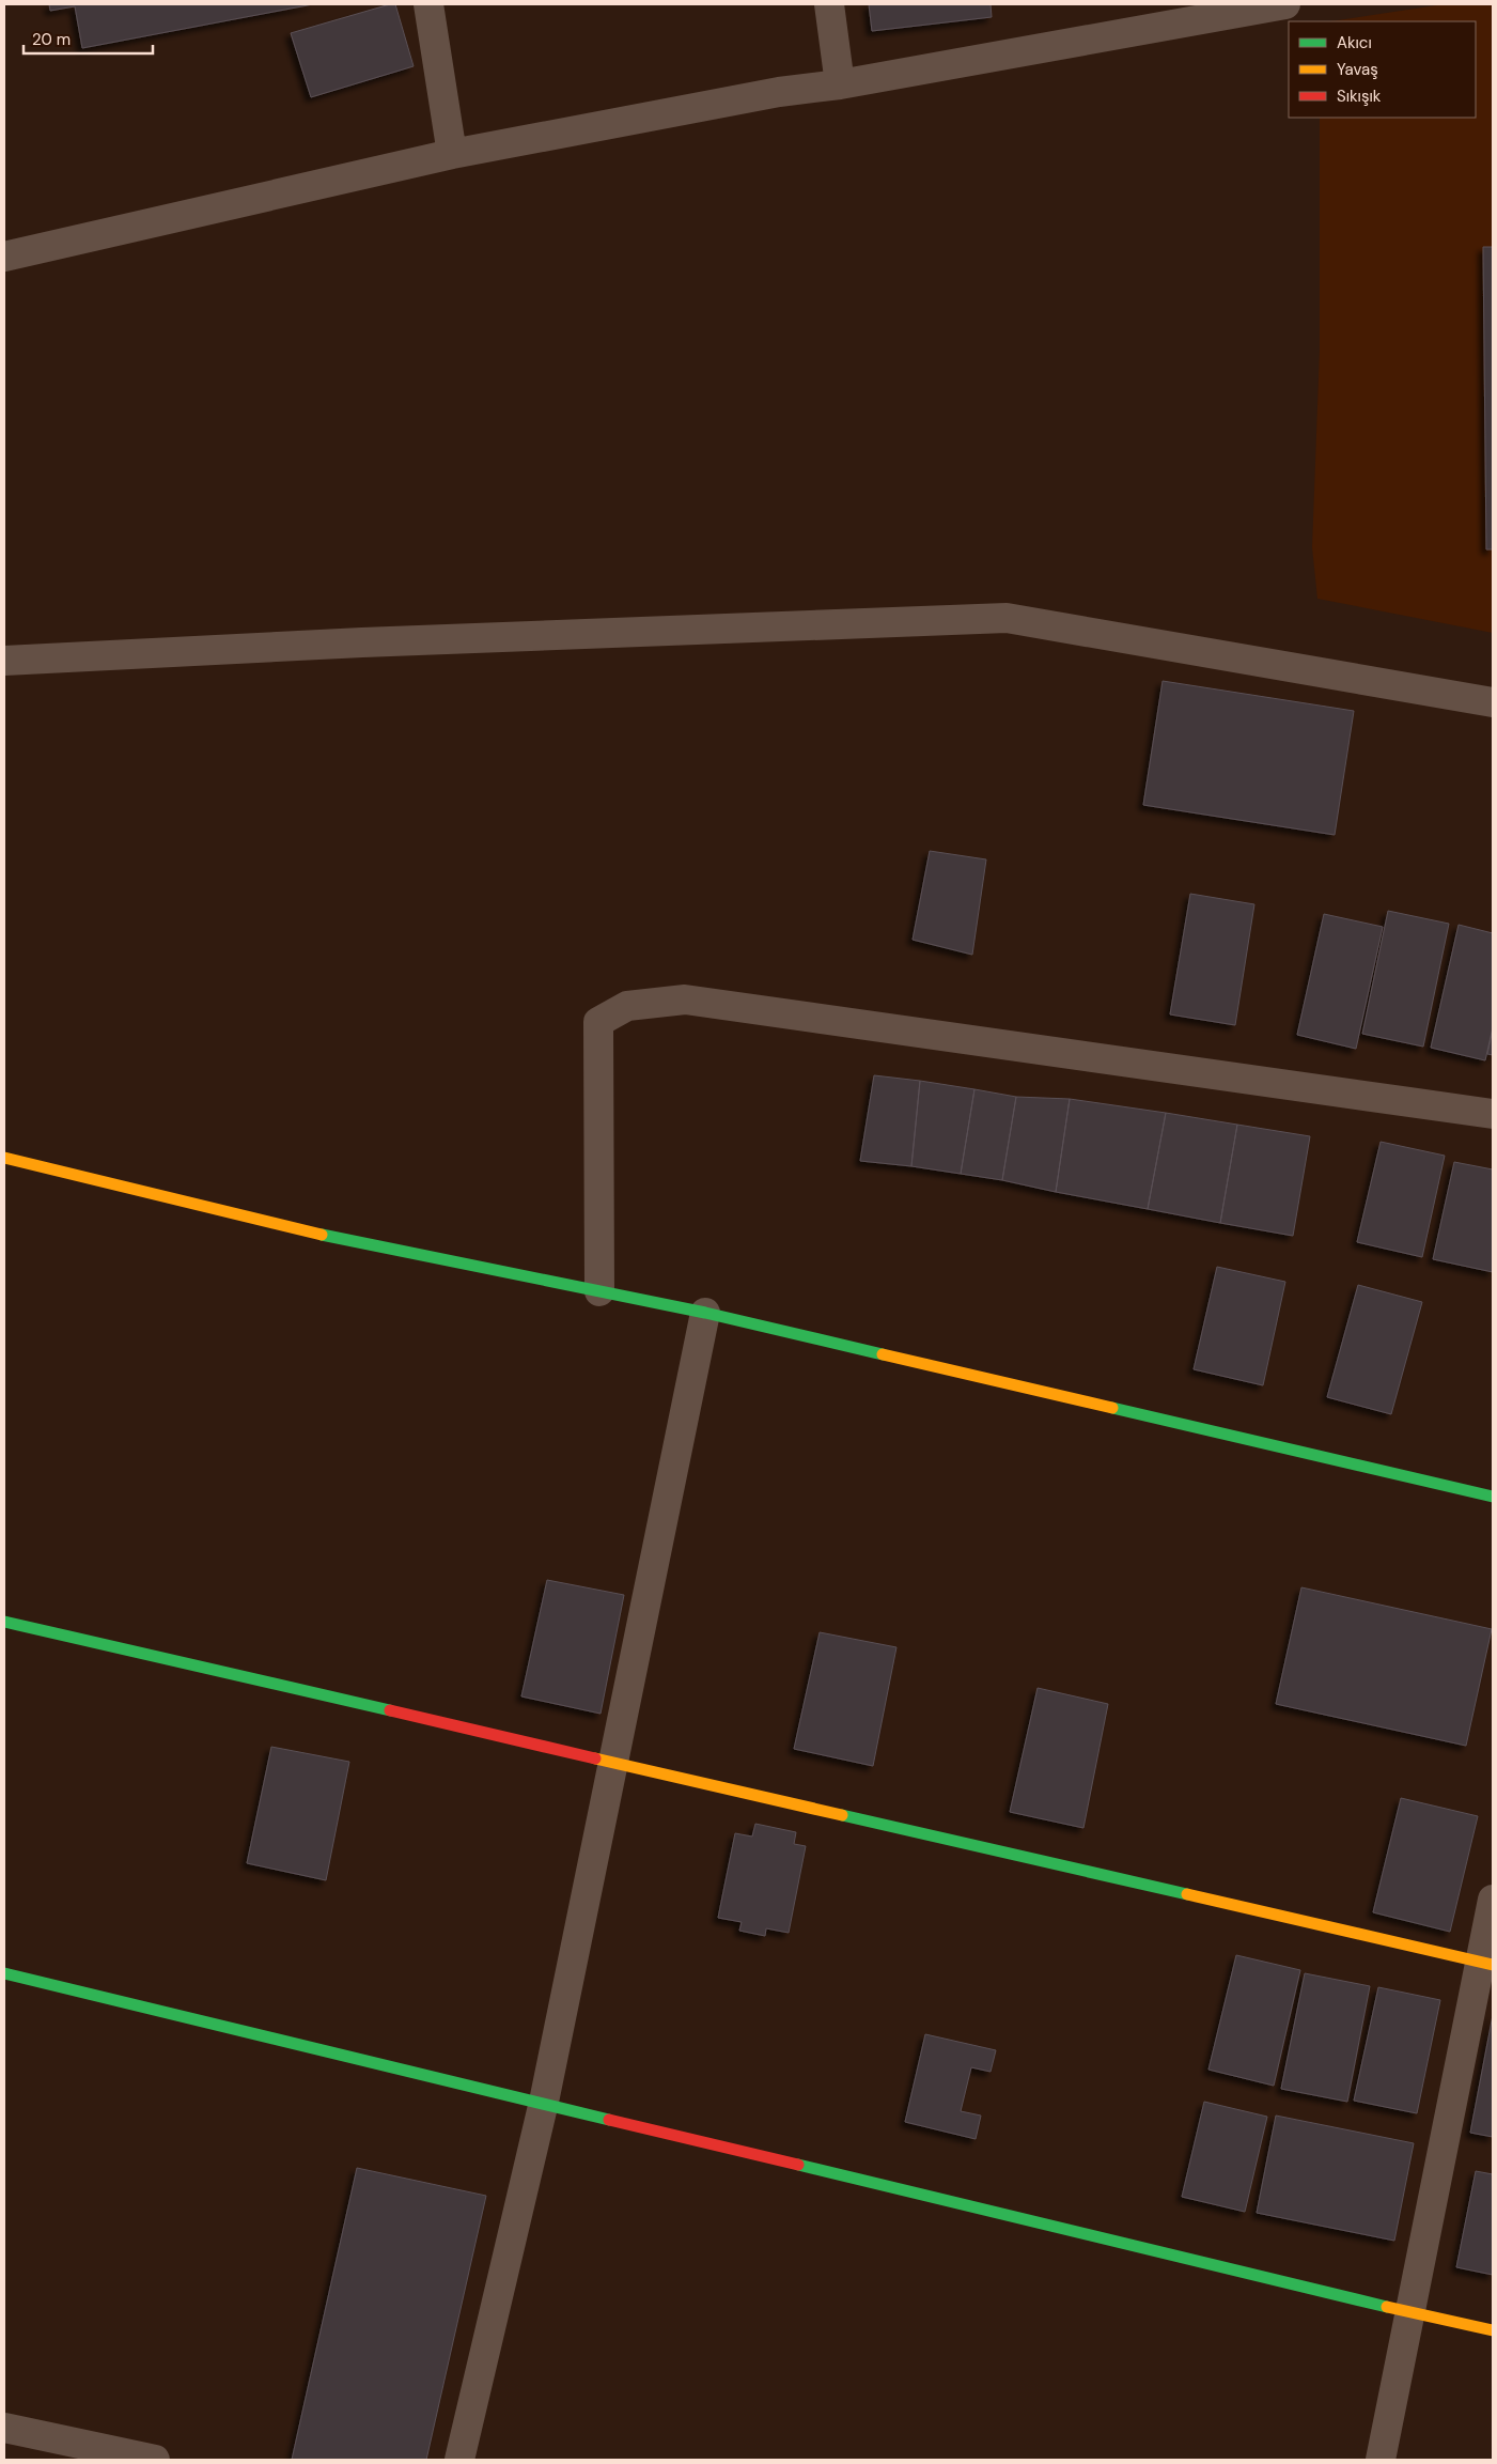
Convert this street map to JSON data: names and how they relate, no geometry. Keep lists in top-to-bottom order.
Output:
{
  "legend": ["Akıcı", "Yavaş", "Sıkışık"],
  "scale_bar": "20 m"
}
